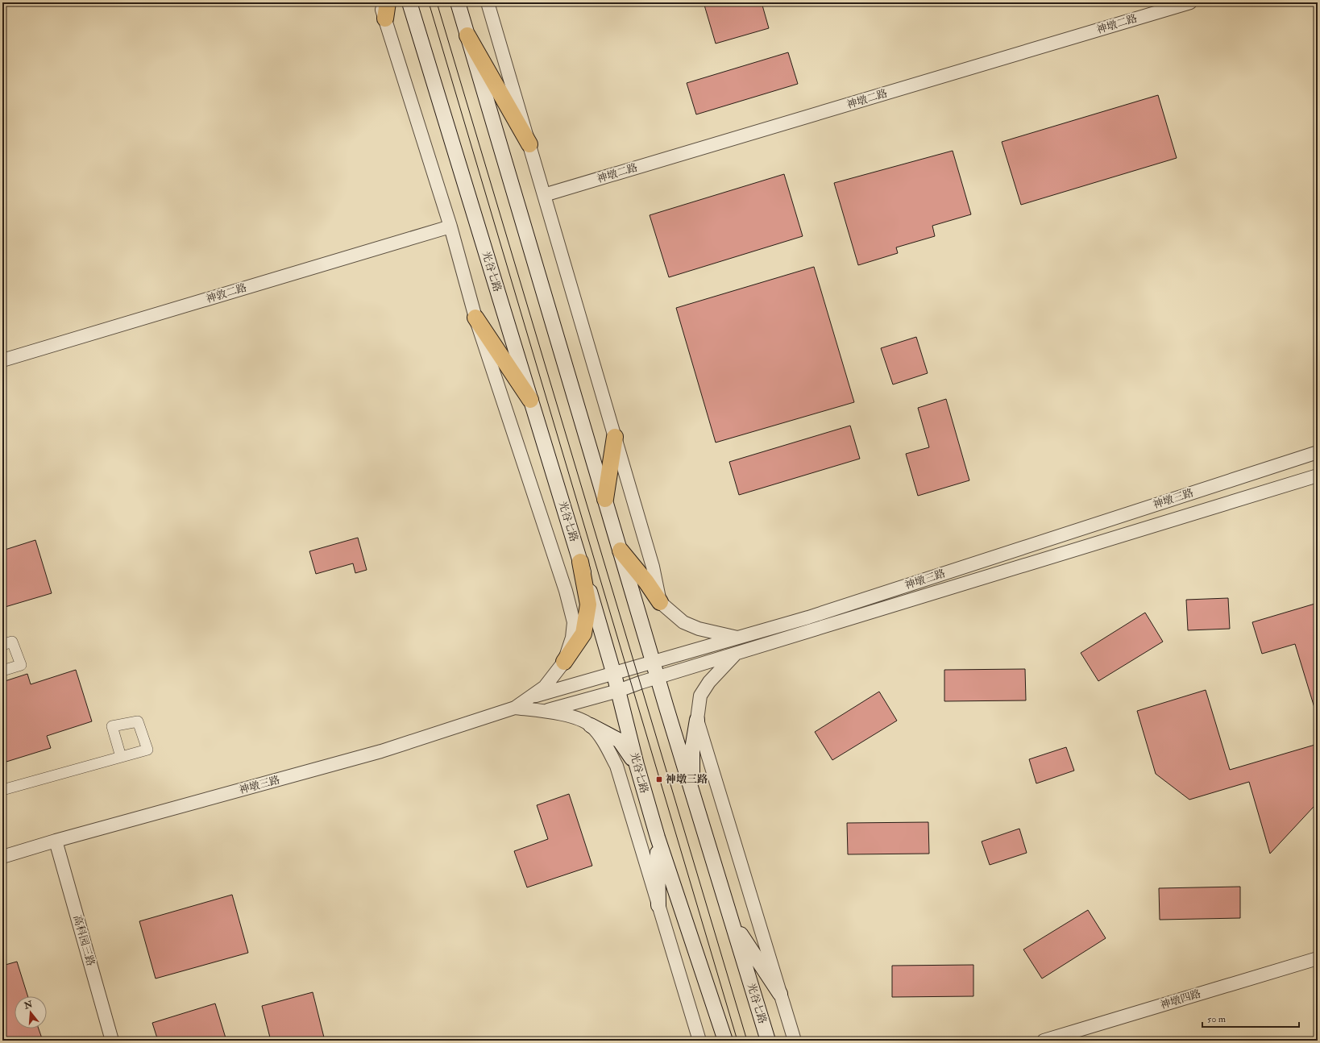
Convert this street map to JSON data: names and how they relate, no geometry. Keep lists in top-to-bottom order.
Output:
{
  "streets": {
    "main road": ["光谷七路"],
    "street": [
      "神墩二路",
      "神敦二路",
      "神墩三路",
      "高科园三路",
      "神墩四路"
    ]
  },
  "crossings": [
    ["光谷七路", "神墩三路"],
    ["神墩三路", "高科园三路"]
  ],
  "places": {
    "transit": ["神墩三路"]
  },
  "scale_bar": "50 m",
  "north": "top"
}
